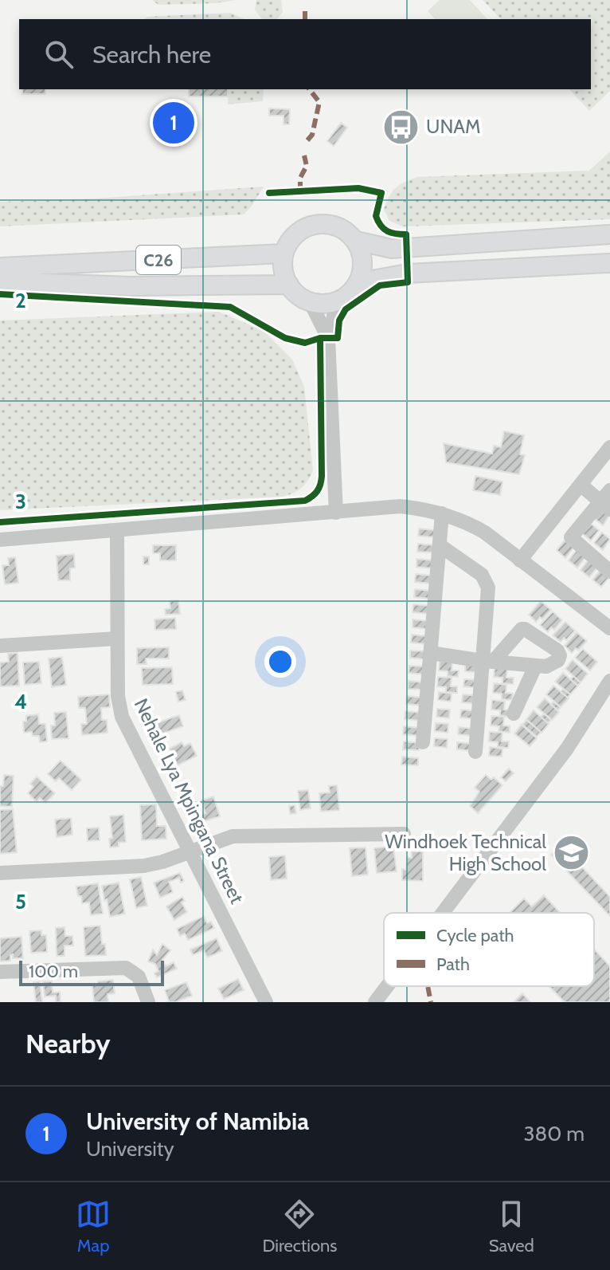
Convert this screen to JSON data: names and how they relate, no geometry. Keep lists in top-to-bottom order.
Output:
{
  "streets": {
    "main road": ["C26"],
    "street": ["Nehale Lya Mpingana Street"]
  },
  "places": {
    "bus stop": ["UNAM"],
    "school or university": ["Windhoek Technical High School"]
  },
  "legend": ["Cycle path", "Path"],
  "scale_bar": "100 m",
  "page": {
    "search": "Search here",
    "pins": "1",
    "scale": "100 m",
    "heading": "Nearby",
    "list": [
      {
        "mark": "1",
        "name": "University of Namibia",
        "note": "University",
        "value": "380 m"
      }
    ],
    "nav": ["Map", "Directions", "Saved"]
  },
  "grid": {
    "rows": [
      "2",
      "3",
      "4",
      "5"
    ]
  }
}
